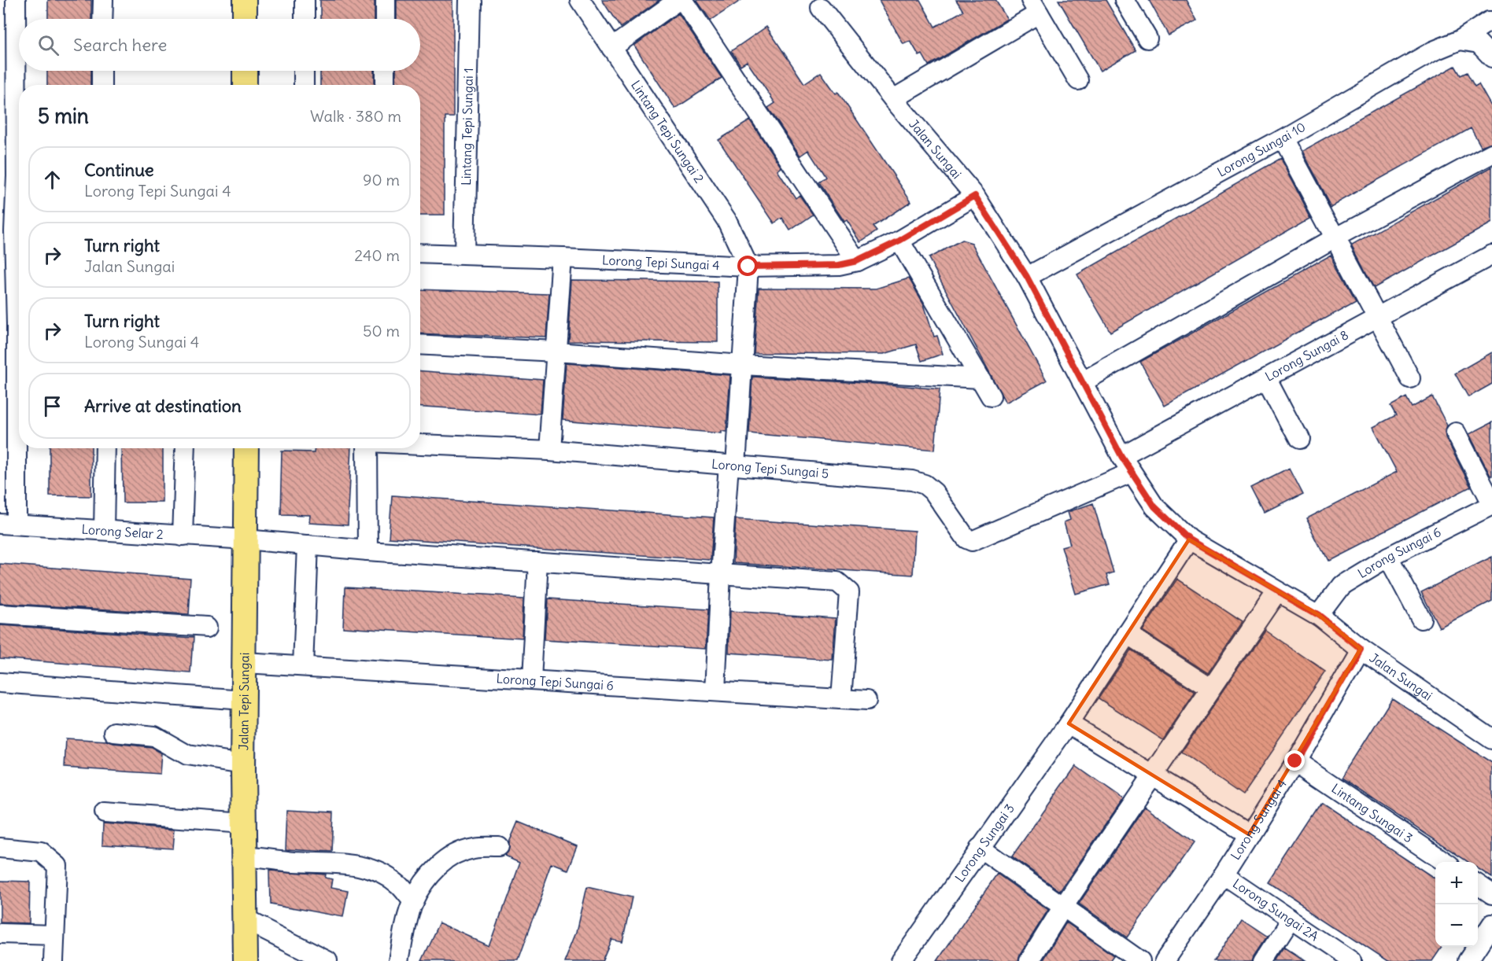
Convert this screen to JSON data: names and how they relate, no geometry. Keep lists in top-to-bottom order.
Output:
{
  "streets": {
    "main road": ["Jalan Tepi Sungai"],
    "street": [
      "Lintang Tepi Sungai 1",
      "Lintang Tepi Sungai 2",
      "Jalan Sungai",
      "Lorong Sungai 10",
      "Lorong Tepi Sungai 4",
      "Lorong Sungai 8",
      "Lorong Tepi Sungai 5",
      "Lorong Selar 2",
      "Lorong Sungai 6",
      "Lorong Tepi Sungai 6",
      "Lintang Sungai 3",
      "Lorong Sungai 4",
      "Lorong Sungai 3",
      "Lorong Sungai 2A"
    ]
  },
  "crossings": [
    ["Lintang Tepi Sungai 1", "Lorong Tepi Sungai 4"],
    ["Lintang Tepi Sungai 2", "Lorong Tepi Sungai 4"],
    ["Jalan Sungai", "Lorong Sungai 10"],
    ["Jalan Sungai", "Lorong Tepi Sungai 4"],
    ["Jalan Sungai", "Lorong Sungai 8"],
    ["Jalan Sungai", "Lorong Tepi Sungai 5"],
    ["Jalan Sungai", "Lorong Sungai 6"],
    ["Jalan Sungai", "Lorong Sungai 4"],
    ["Jalan Sungai", "Lorong Sungai 3"],
    ["Lorong Selar 2", "Lorong Tepi Sungai 6"],
    ["Lorong Selar 2", "Jalan Tepi Sungai"],
    ["Lorong Tepi Sungai 6", "Jalan Tepi Sungai"],
    ["Lintang Sungai 3", "Lorong Sungai 4"],
    ["Lorong Sungai 4", "Lorong Sungai 2A"]
  ],
  "page": {
    "search": "Search here",
    "heading": ["5 min", "Walk · 380 m"],
    "list": [
      ["Continue", "Lorong Tepi Sungai 4", "90 m"],
      ["Turn right", "Jalan Sungai", "240 m"],
      ["Turn right", "Lorong Sungai 4", "50 m"],
      "Arrive at destination"
    ],
    "map_buttons": ["+", "−"]
  }
}
